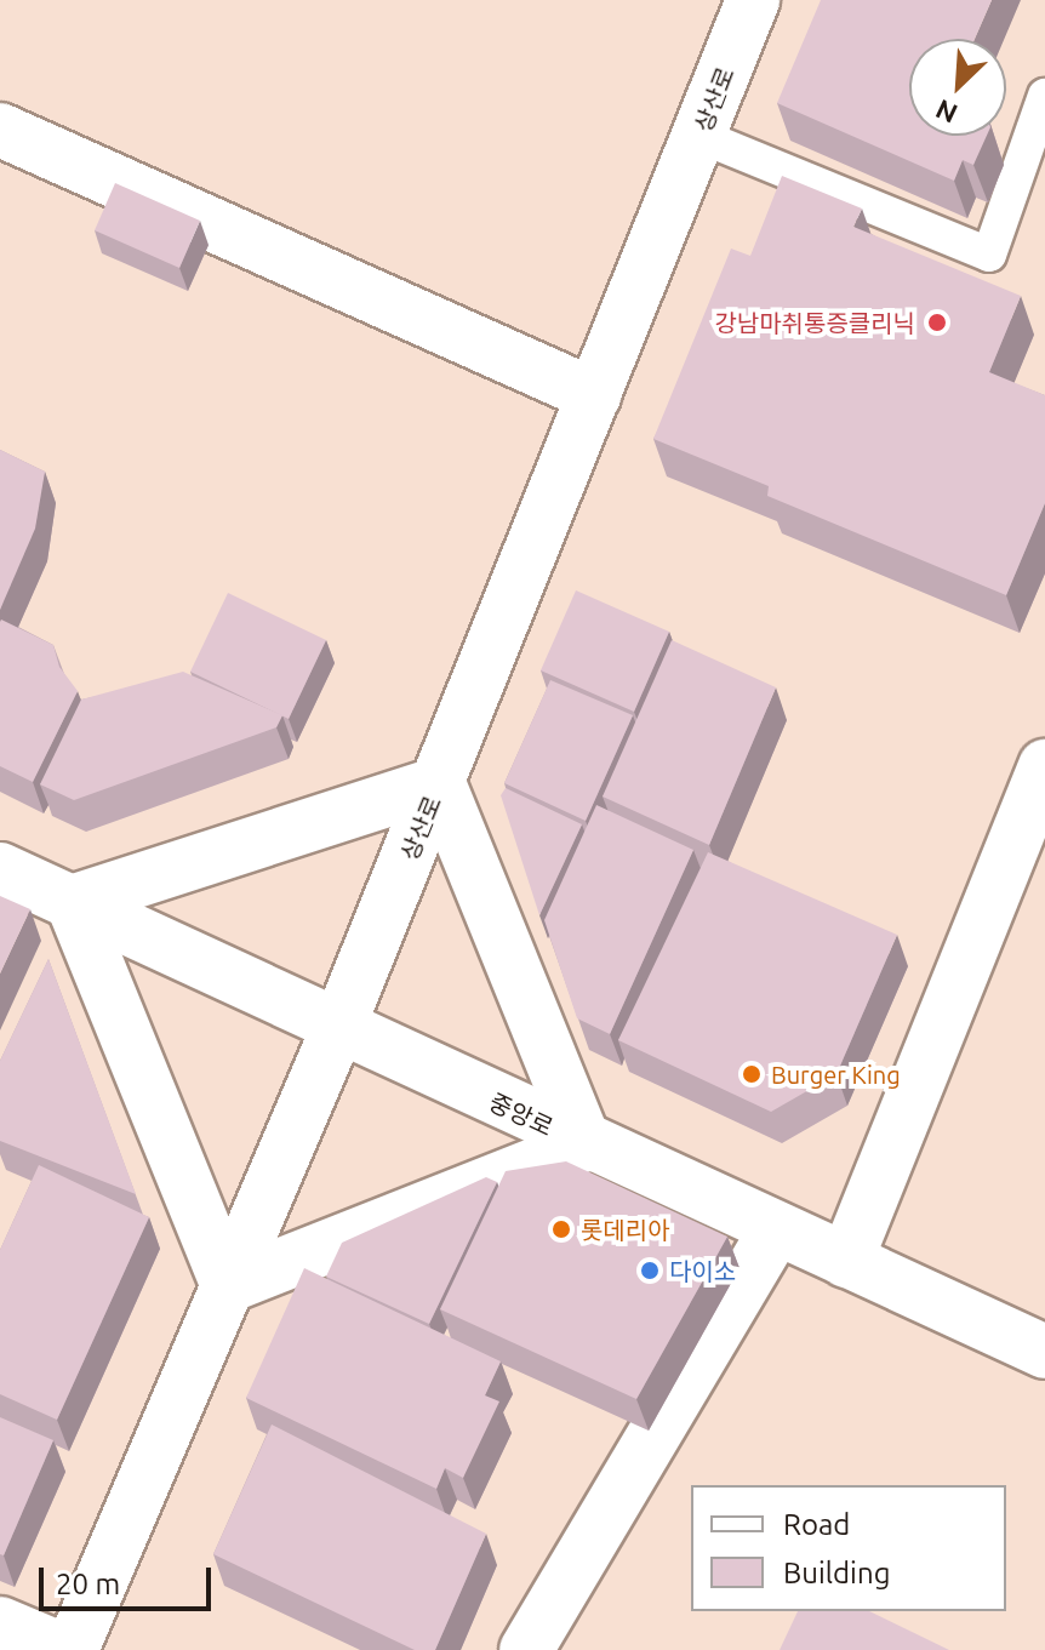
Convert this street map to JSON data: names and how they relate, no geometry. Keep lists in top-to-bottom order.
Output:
{
  "streets": {
    "street": ["상산로", "중앙로"]
  },
  "crossings": [
    ["상산로", "중앙로"]
  ],
  "places": [
    "강남마취통증클리닉",
    "Burger King",
    "롯데리아",
    "다이소"
  ],
  "legend": ["Road", "Building"],
  "scale_bar": "20 m",
  "north": "bottom left"
}
